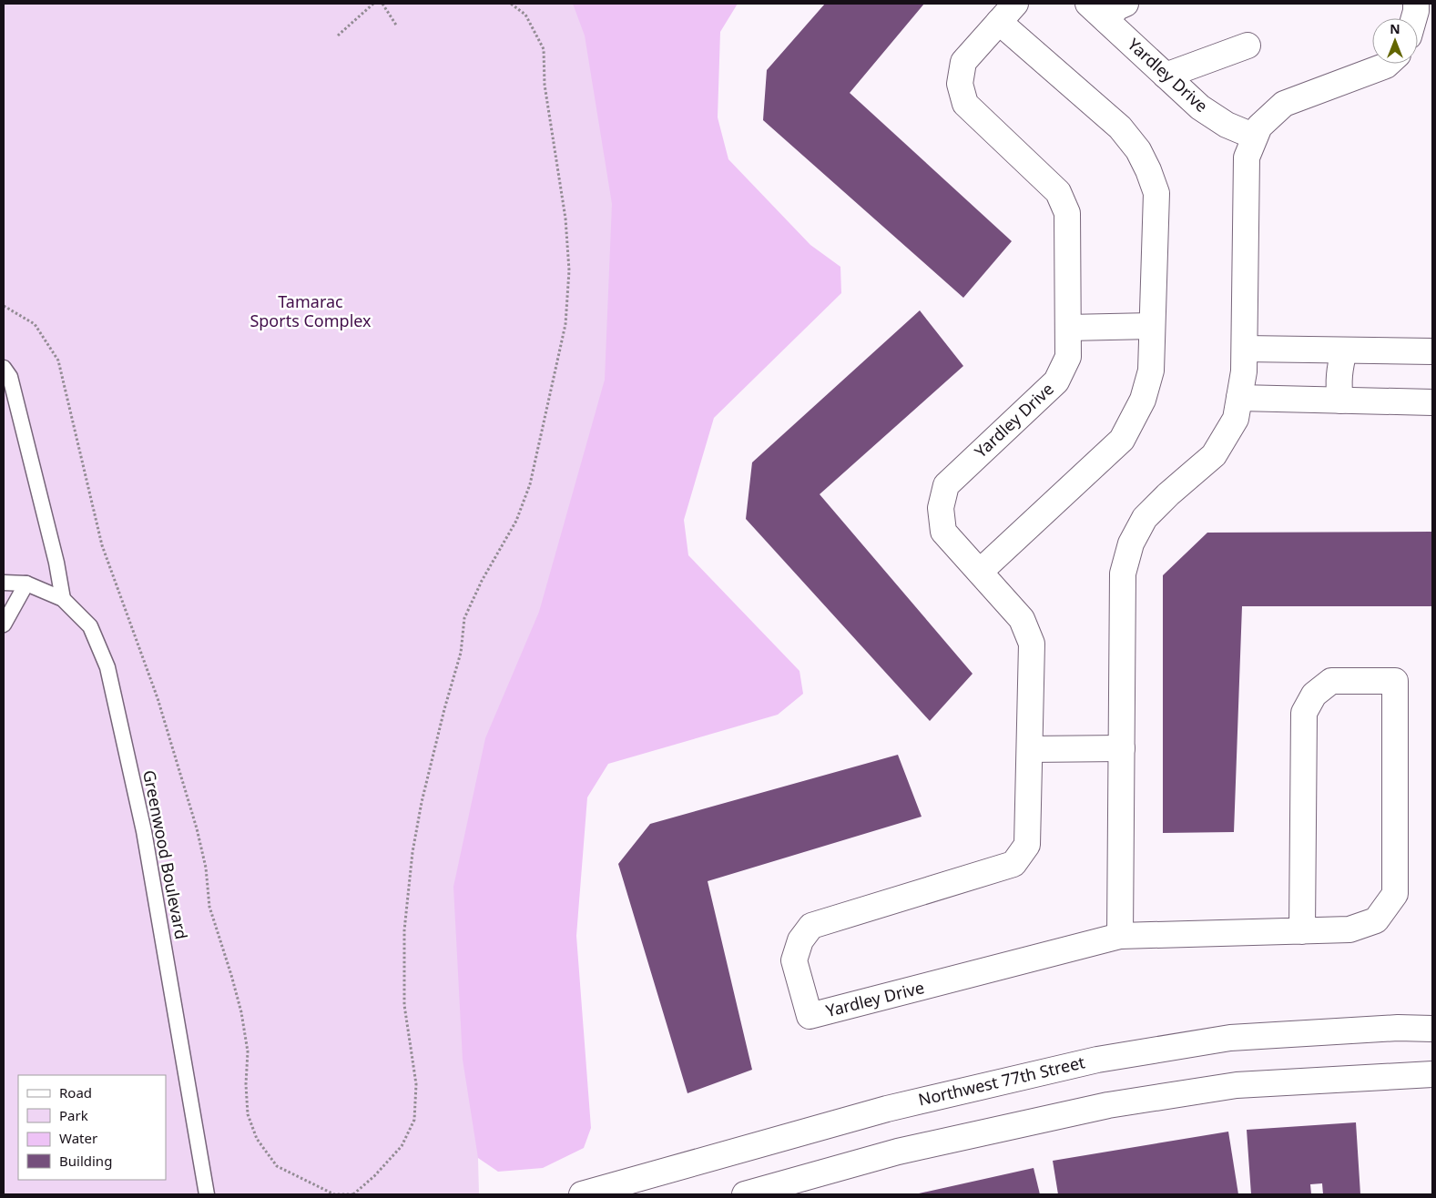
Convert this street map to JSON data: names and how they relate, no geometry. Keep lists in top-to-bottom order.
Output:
{
  "streets": {
    "street": ["Yardley Drive", "Northwest 77th Street"],
    "lane": ["Greenwood Boulevard"]
  },
  "parks": ["Tamarac Sports Complex"],
  "legend": [
    "Road",
    "Park",
    "Water",
    "Building"
  ],
  "north": "top"
}
